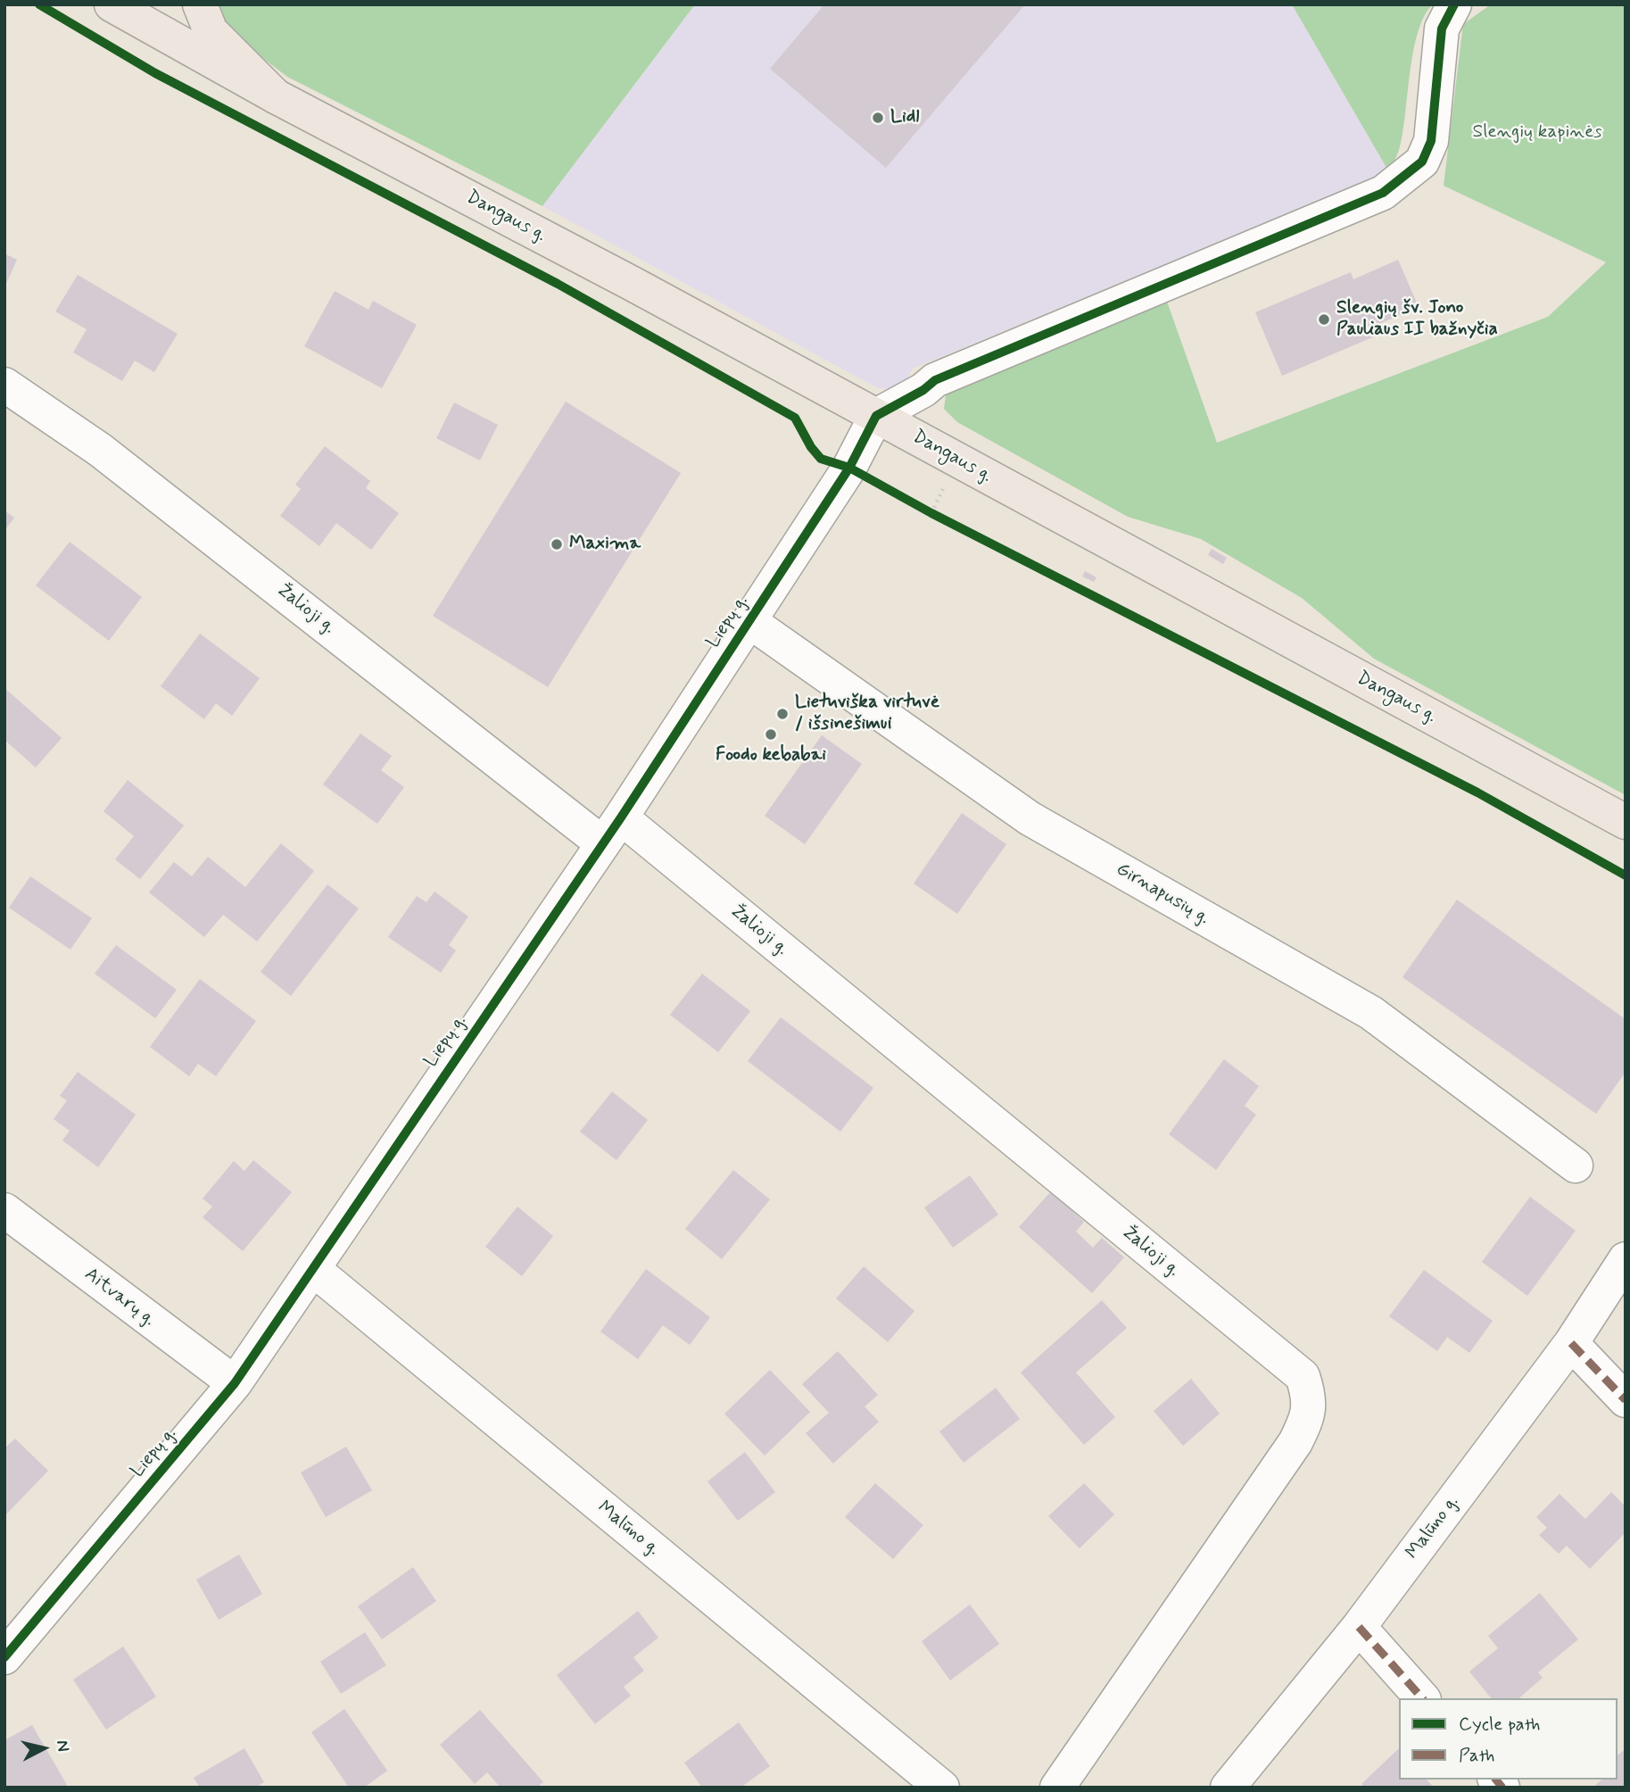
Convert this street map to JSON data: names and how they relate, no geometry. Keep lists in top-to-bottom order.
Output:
{
  "streets": {
    "main road": ["Dangaus g."],
    "street": [
      "Žalioji g.",
      "Liepų g.",
      "Girnapusių g.",
      "Aitvarų g.",
      "Malūno g."
    ]
  },
  "crossings": [
    ["Dangaus g.", "Liepų g."],
    ["Žalioji g.", "Liepų g."],
    ["Liepų g.", "Girnapusių g."],
    ["Liepų g.", "Aitvarų g."],
    ["Liepų g.", "Malūno g."]
  ],
  "parks": ["Slengių kapinės"],
  "places": [
    "Lidl",
    "Slengių šv. Jono Pauliaus II bažnyčia",
    "Maxima",
    "Lietuviška virtuvė / išsinešimui",
    "Foodo kebabai"
  ],
  "legend": ["Cycle path", "Path"],
  "north": "right"
}
